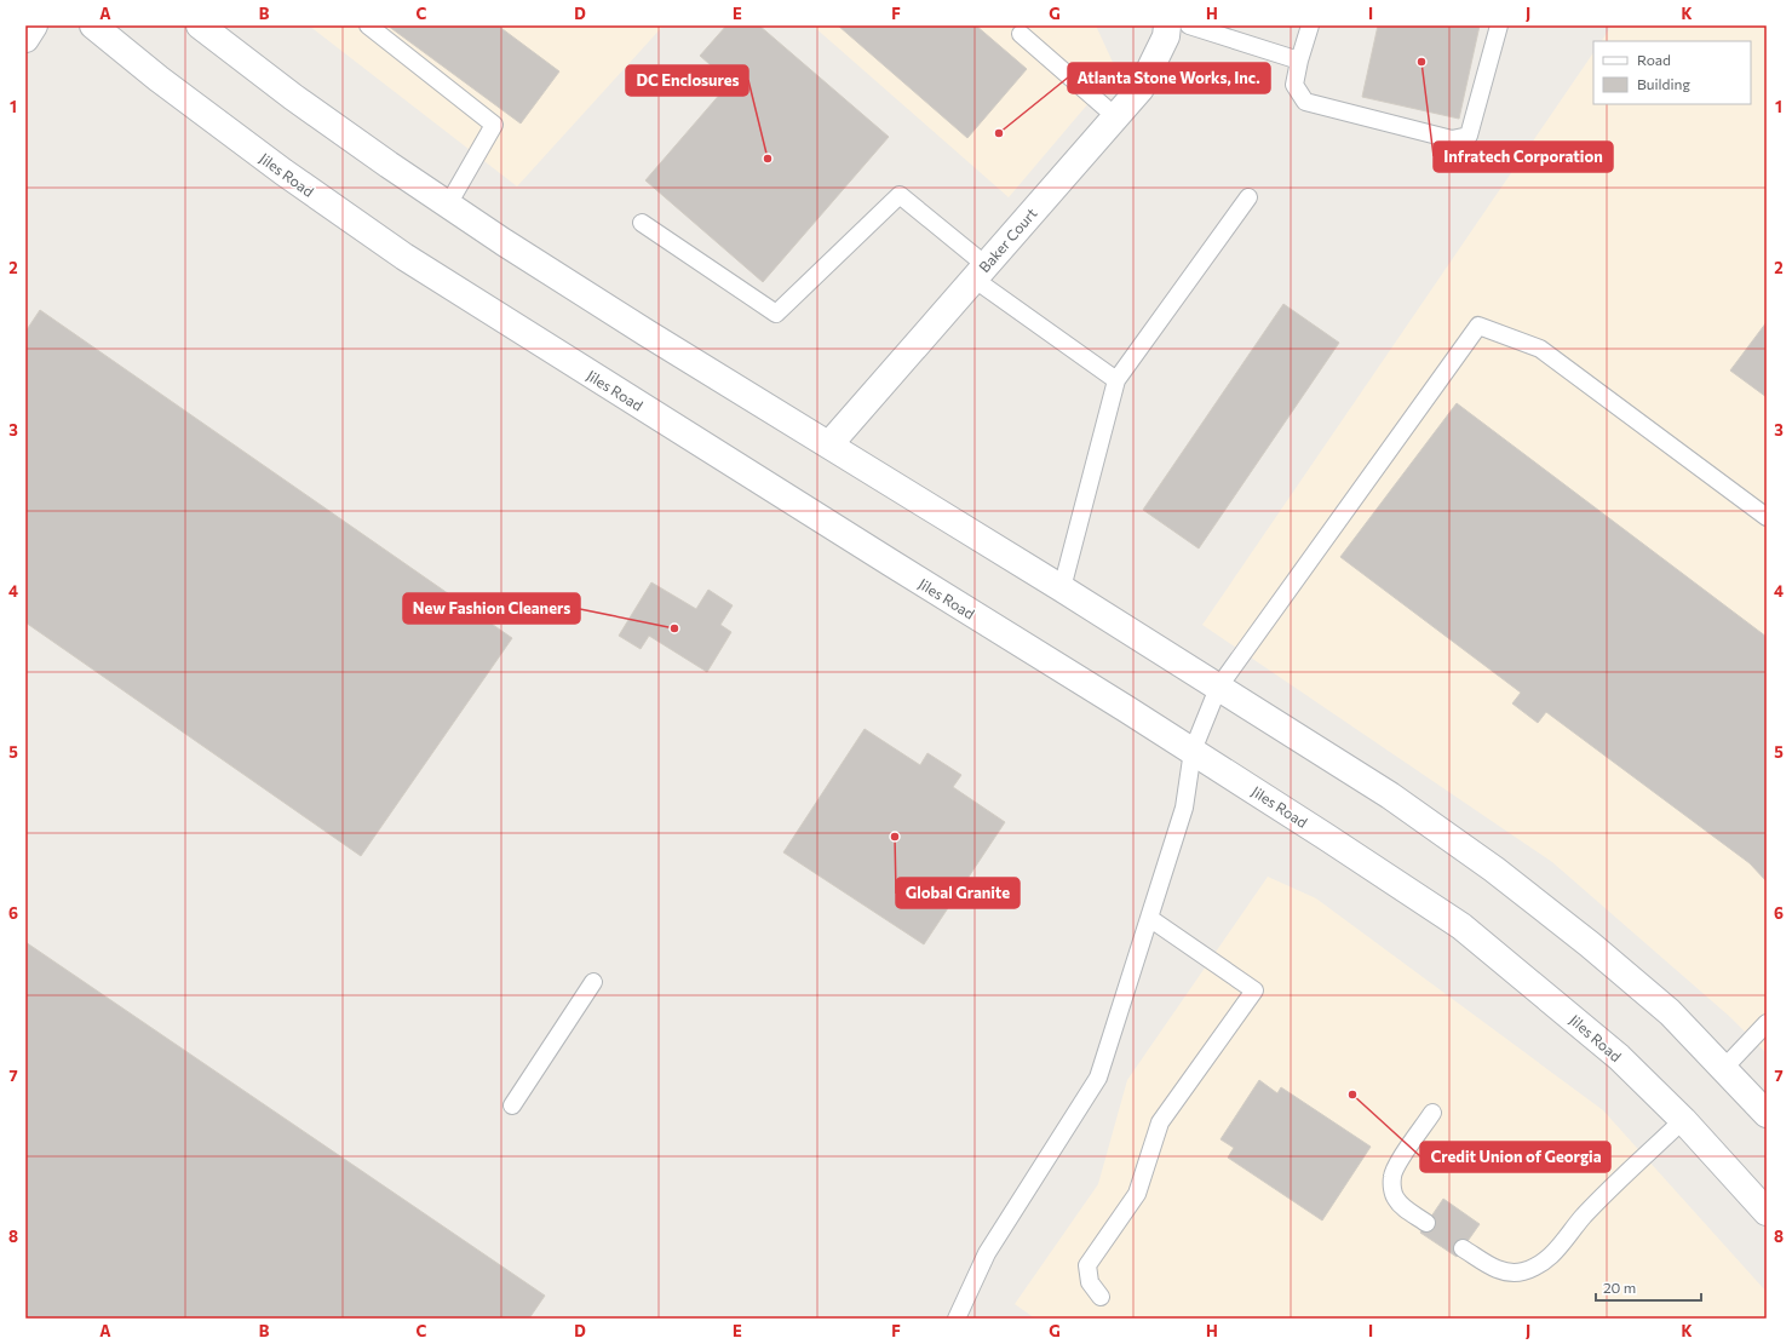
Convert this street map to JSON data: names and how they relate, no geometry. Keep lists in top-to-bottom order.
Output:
{
  "streets": {
    "street": ["Jiles Road", "Baker Court"]
  },
  "places": [
    "Infratech Corporation",
    "Atlanta Stone Works, Inc.",
    "DC Enclosures",
    "New Fashion Cleaners",
    "Global Granite",
    "Credit Union of Georgia"
  ],
  "legend": ["Road", "Building"],
  "scale_bar": "20 m",
  "grid": {
    "columns": [
      "A",
      "B",
      "C",
      "D",
      "E",
      "F",
      "G",
      "H",
      "I",
      "J",
      "K"
    ],
    "rows": [
      "1",
      "2",
      "3",
      "4",
      "5",
      "6",
      "7",
      "8"
    ]
  }
}
